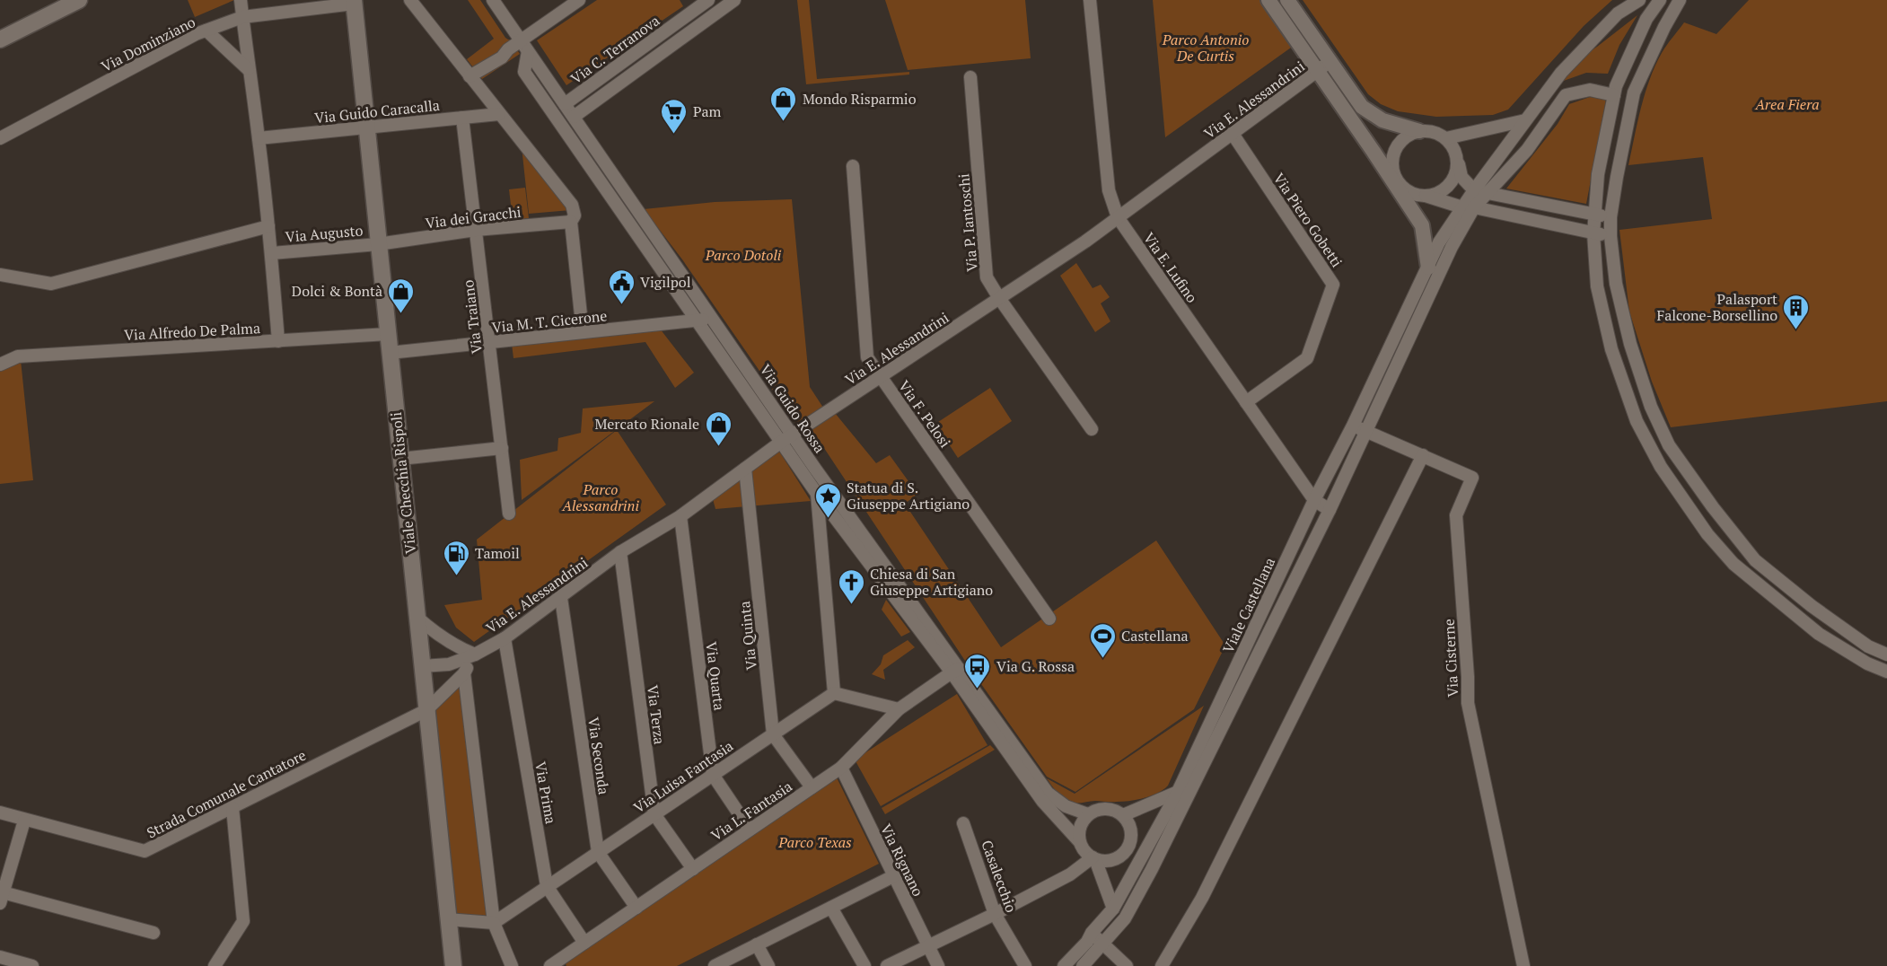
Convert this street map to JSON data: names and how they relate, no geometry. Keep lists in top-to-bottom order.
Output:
{
  "streets": {
    "main road": ["Viale Checchia Rispoli"],
    "street": [
      "Via Dominziano",
      "Via C. Terranova",
      "Via E. Alessandrini",
      "Via Guido Caracalla",
      "Via dei Gracchi",
      "Via Piero Gobetti",
      "Via P. Iantoschi",
      "Via Augusto",
      "Via E. Lufino",
      "Via Traiano",
      "Via M. T. Cicerone",
      "Via Alfredo De Palma",
      "Via Guido Rossa",
      "Via F. Pelosi",
      "Viale Castellana",
      "Via Quinta",
      "Via Cisterne",
      "Via Quarta",
      "Via Terza",
      "Via Seconda",
      "Via Luisa Fantasia",
      "Via Prima",
      "Strada Comunale Cantatore",
      "Via L. Fantasia",
      "Via Rignano",
      "Casalecchio"
    ]
  },
  "crossings": [
    ["Via Dominziano", "Viale Checchia Rispoli"],
    ["Via C. Terranova", "Via Guido Rossa"],
    ["Via E. Alessandrini", "Via Piero Gobetti"],
    ["Via E. Alessandrini", "Via P. Iantoschi"],
    ["Via E. Alessandrini", "Via E. Lufino"],
    ["Via E. Alessandrini", "Via Guido Rossa"],
    ["Via E. Alessandrini", "Via F. Pelosi"],
    ["Via E. Alessandrini", "Viale Checchia Rispoli"],
    ["Via E. Alessandrini", "Via Quinta"],
    ["Via E. Alessandrini", "Via Quarta"],
    ["Via E. Alessandrini", "Via Terza"],
    ["Via E. Alessandrini", "Via Seconda"],
    ["Via E. Alessandrini", "Via Prima"],
    ["Via Guido Caracalla", "Via Traiano"],
    ["Via Guido Caracalla", "Viale Checchia Rispoli"],
    ["Via dei Gracchi", "Via Augusto"],
    ["Via dei Gracchi", "Via Traiano"],
    ["Via dei Gracchi", "Viale Checchia Rispoli"],
    ["Via Piero Gobetti", "Via E. Lufino"],
    ["Via Augusto", "Viale Checchia Rispoli"],
    ["Via E. Lufino", "Viale Castellana"],
    ["Via Traiano", "Via M. T. Cicerone"],
    ["Via M. T. Cicerone", "Via Guido Rossa"],
    ["Via M. T. Cicerone", "Viale Checchia Rispoli"],
    ["Via Alfredo De Palma", "Viale Checchia Rispoli"],
    ["Via Guido Rossa", "Via L. Fantasia"],
    ["Viale Checchia Rispoli", "Strada Comunale Cantatore"],
    ["Viale Castellana", "Via Cisterne"],
    ["Via Quinta", "Via Luisa Fantasia"],
    ["Via Quarta", "Via Luisa Fantasia"],
    ["Via Quarta", "Via L. Fantasia"],
    ["Via Terza", "Via Luisa Fantasia"],
    ["Via Terza", "Via L. Fantasia"],
    ["Via Seconda", "Via Luisa Fantasia"],
    ["Via Seconda", "Via L. Fantasia"],
    ["Via Luisa Fantasia", "Via Prima"],
    ["Via Prima", "Via L. Fantasia"],
    ["Via L. Fantasia", "Via Rignano"]
  ],
  "parks": [
    "Parco Antonio De Curtis",
    "Area Fiera",
    "Parco Dotoli",
    "Parco Alessandrini",
    "Parco Texas"
  ],
  "places": {
    "shop": ["Mondo Risparmio", "Dolci & Bontà", "Mercato Rionale"],
    "supermarket": ["Pam"],
    "public building": ["Vigilpol"],
    "building": ["Palasport Falcone-Borsellino"],
    "place": ["Statua di S. Giuseppe Artigiano"],
    "fuel station": ["Tamoil"],
    "church": ["Chiesa di San Giuseppe Artigiano"],
    "sports": ["Castellana"],
    "bus stop": ["Via G. Rossa"]
  }
}
